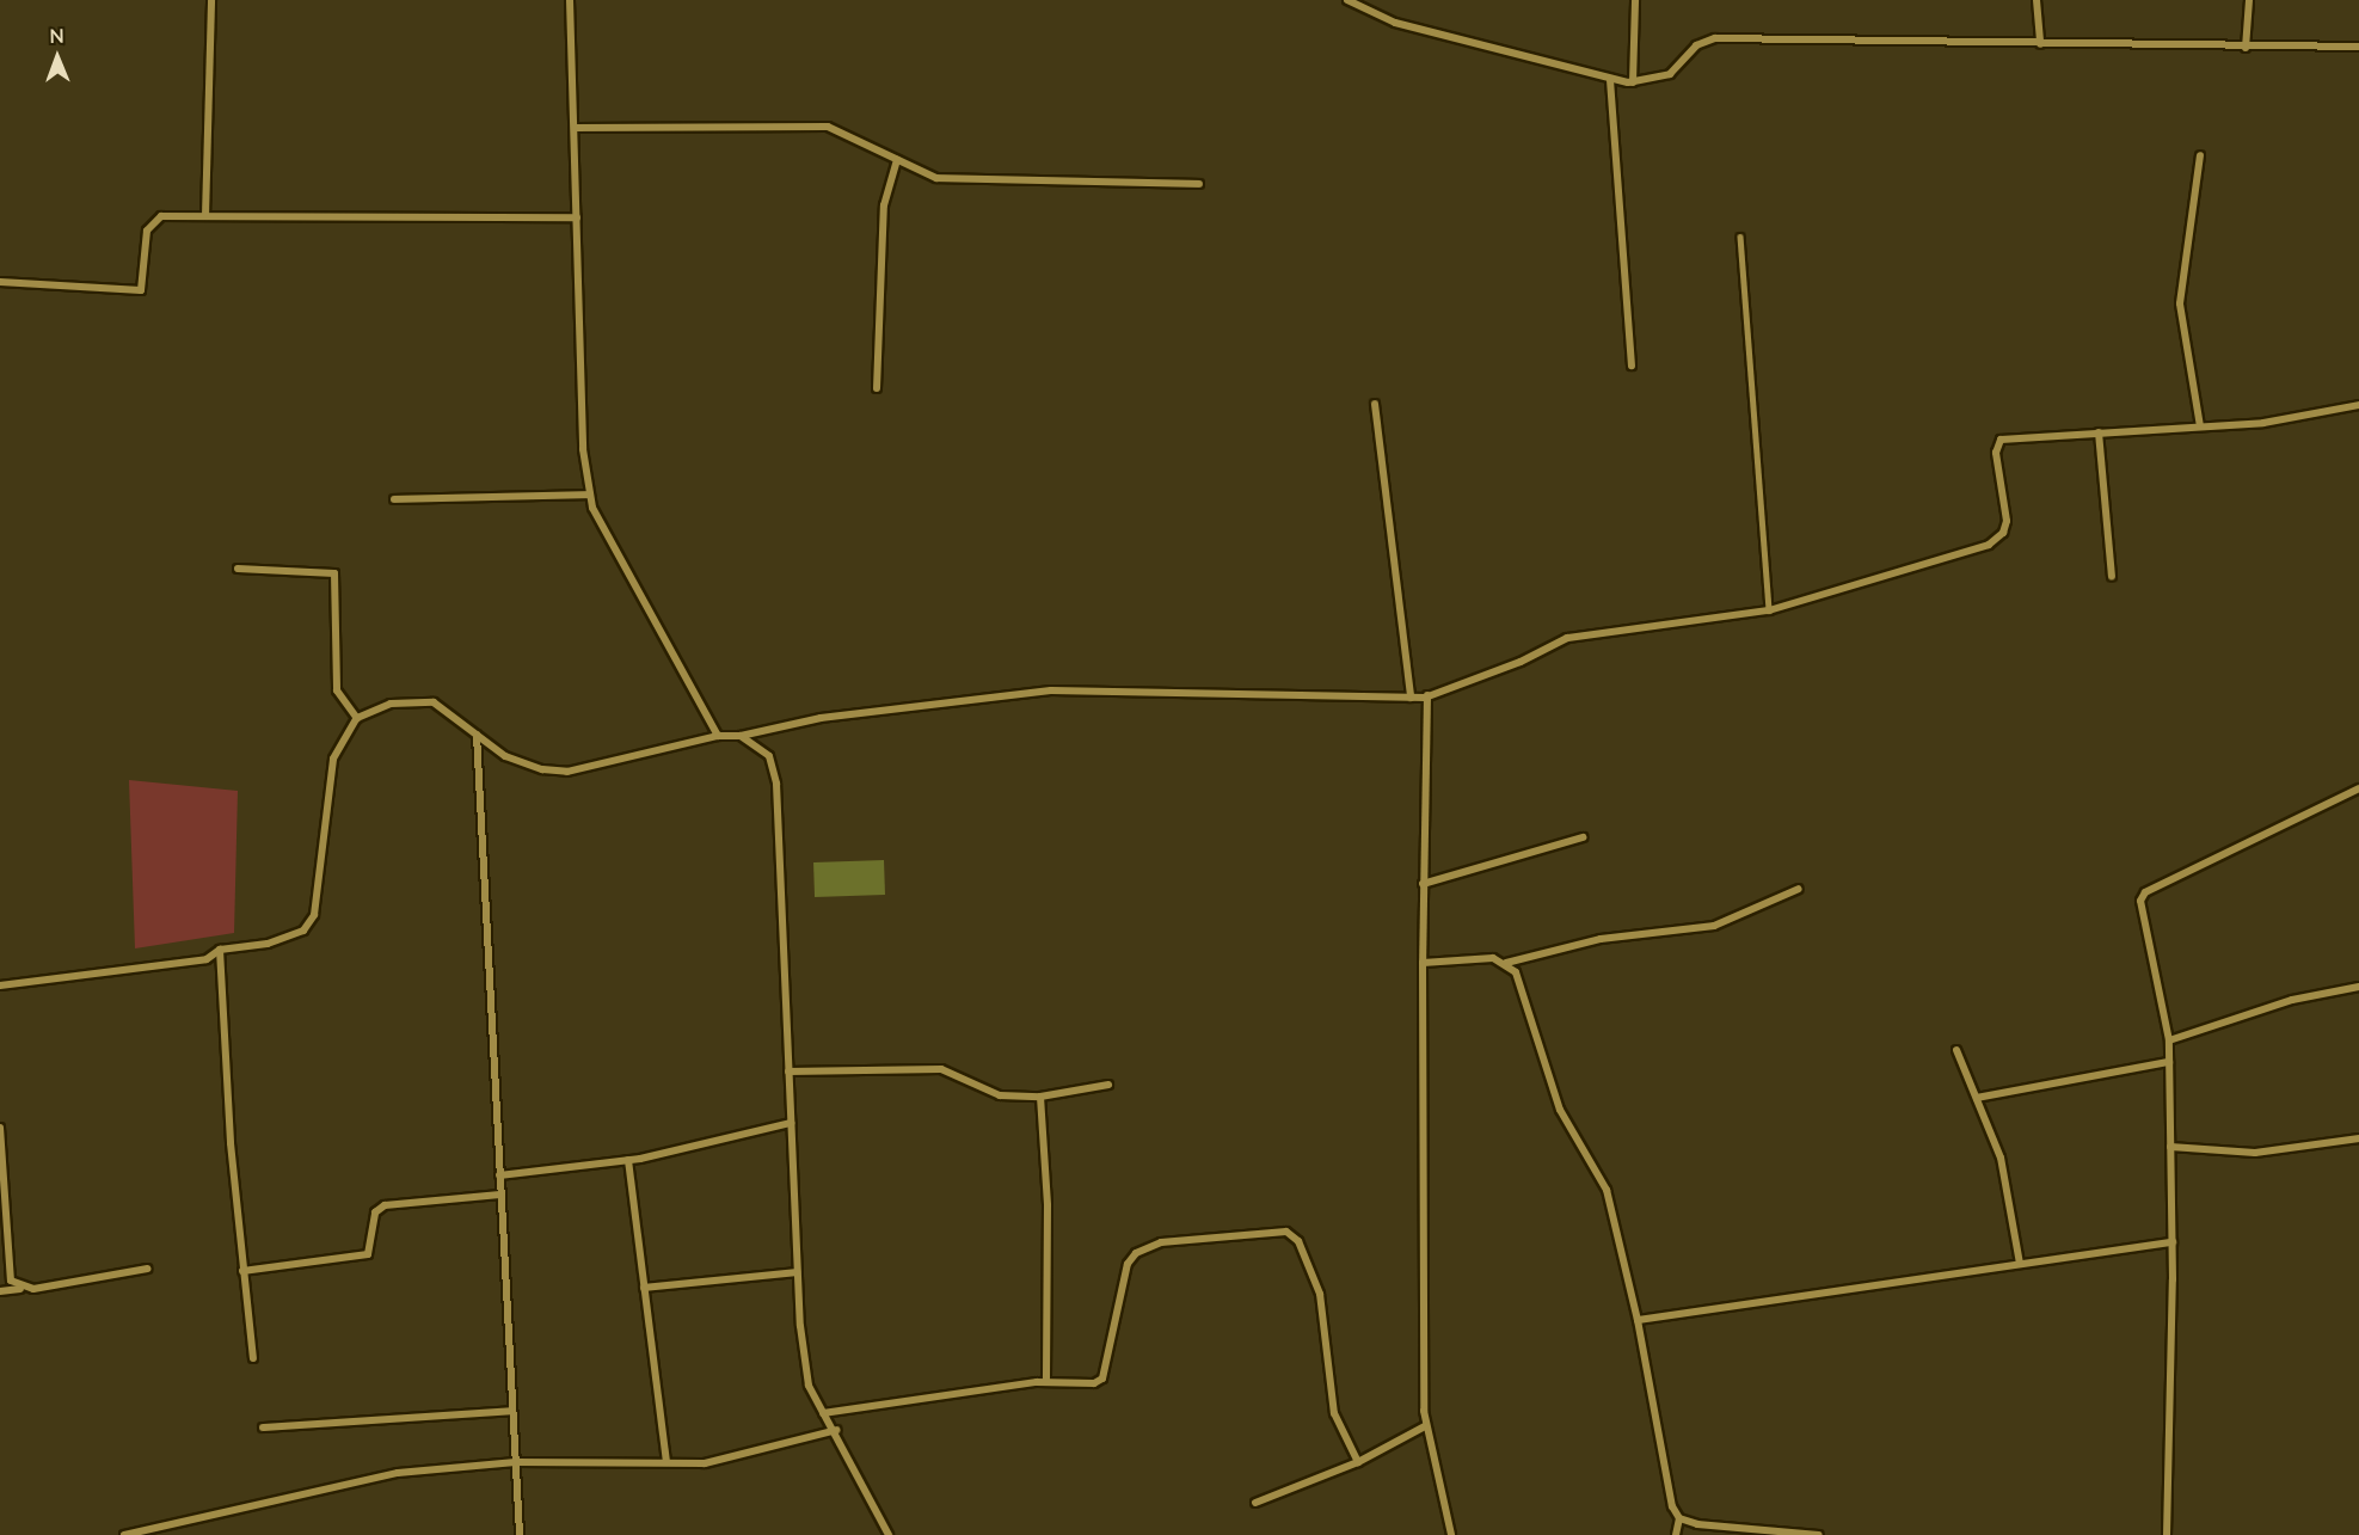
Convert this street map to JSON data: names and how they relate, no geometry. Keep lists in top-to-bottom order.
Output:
{
  "north": "top"
}
